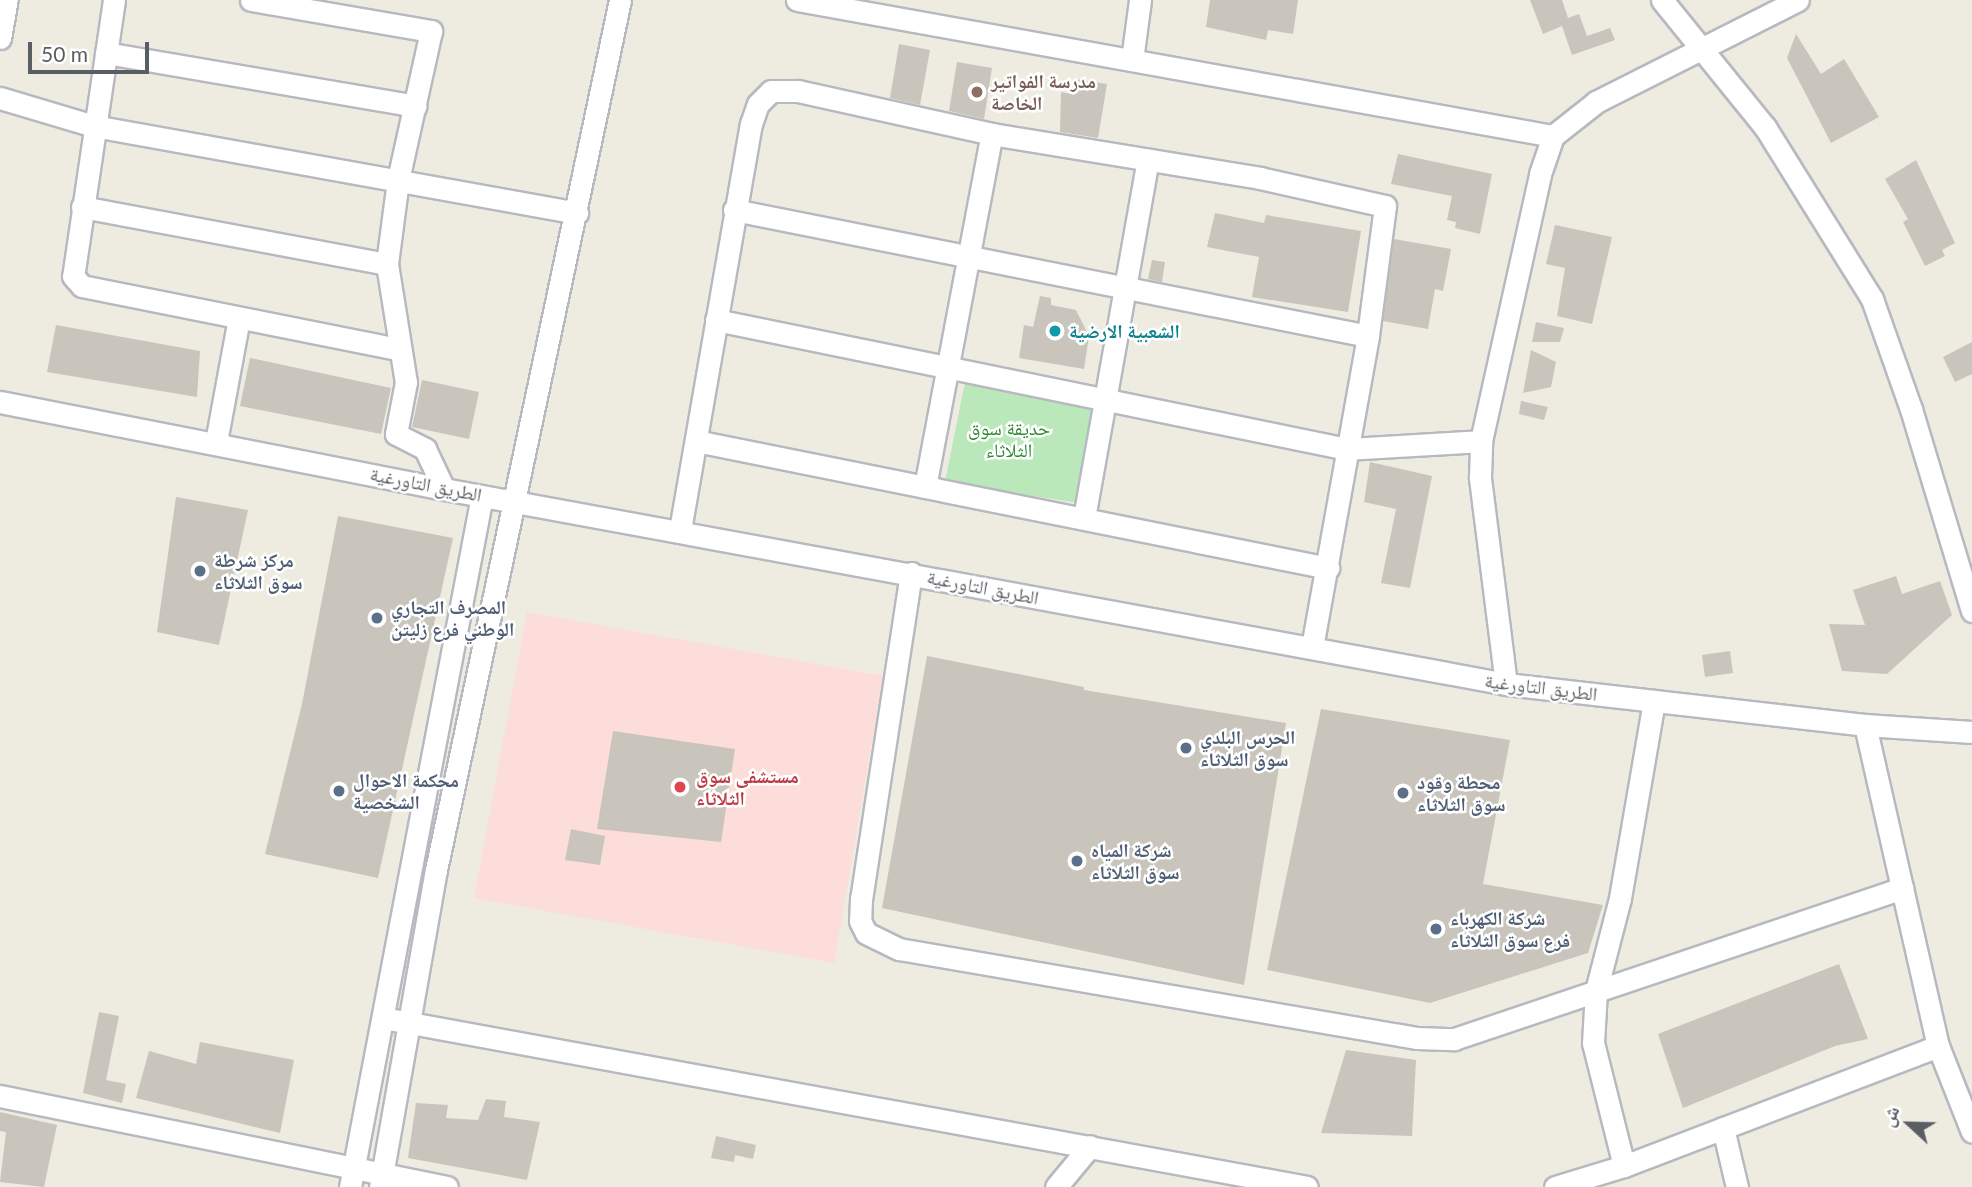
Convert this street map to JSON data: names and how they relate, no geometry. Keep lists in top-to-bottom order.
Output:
{
  "streets": {
    "street": ["الطريق التاورغية"]
  },
  "parks": ["حديقة سوق الثلاثاء"],
  "places": [
    "مدرسة الفواتير الخاصة",
    "الشعبية الارضية",
    "مركز شرطة سوق الثلاثاء",
    "المصرف التجاري الوطني فرع زليتن",
    "الحرس البلدي سوق الثلاثاء",
    "مستشفى سوق الثلاثاء",
    "محكمة الاحوال الشخصية",
    "محطة وقود سوق الثلاثاء",
    "شركة المياه سوق الثلاثاء",
    "شركة الكهرباء فرع سوق الثلاثاء"
  ],
  "scale_bar": "50 m",
  "north": "left"
}
